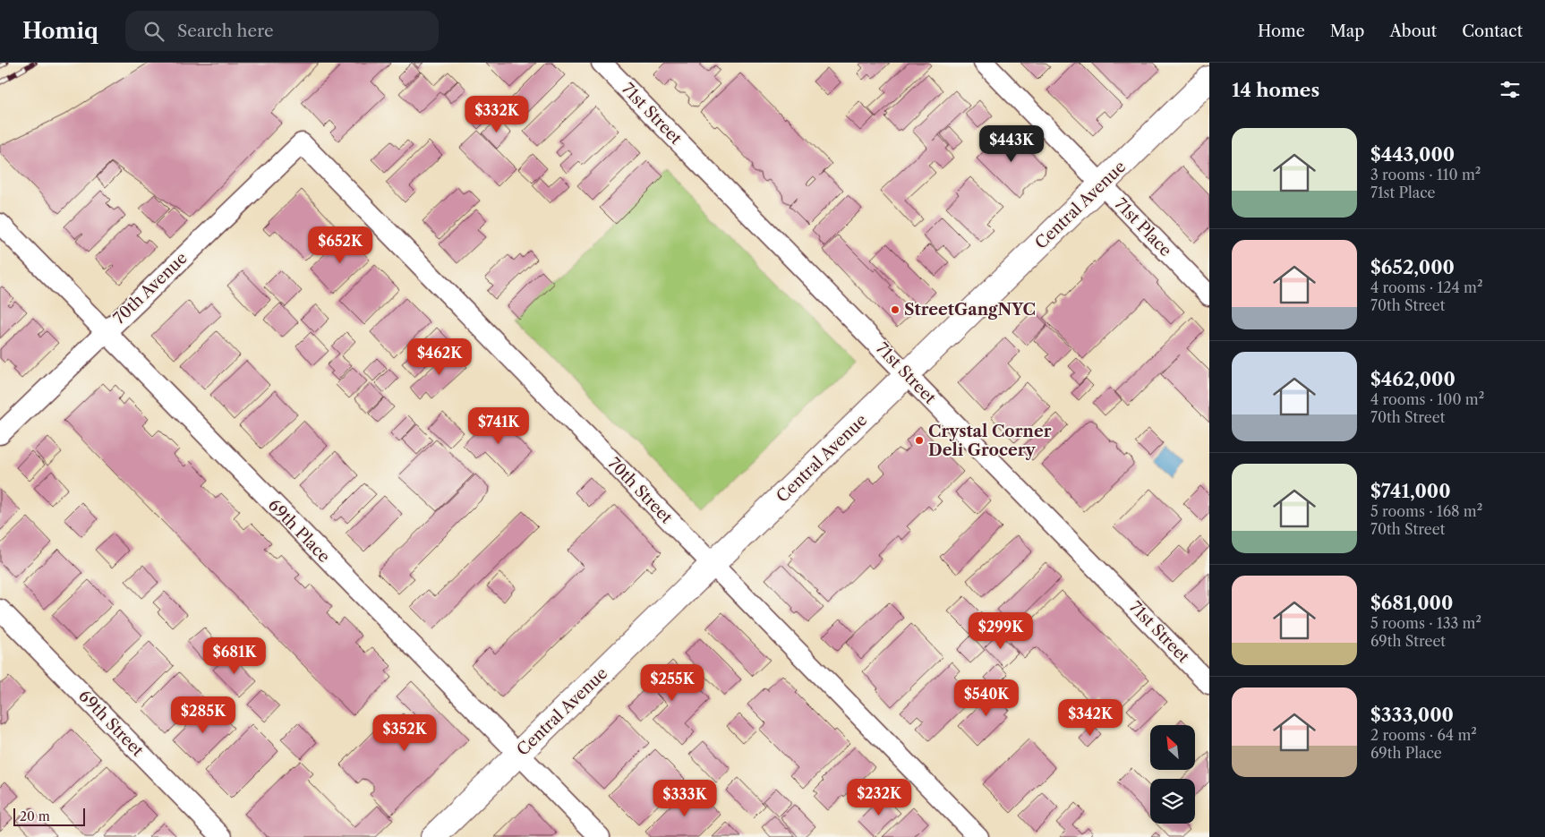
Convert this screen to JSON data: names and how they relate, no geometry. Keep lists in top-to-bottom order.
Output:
{
  "streets": {
    "main road": ["Central Avenue"],
    "street": [
      "71st Street",
      "71st Place",
      "70th Avenue",
      "70th Street",
      "69th Place",
      "69th Street"
    ]
  },
  "crossings": [
    ["71st Street", "Central Avenue"],
    ["Central Avenue", "71st Place"],
    ["Central Avenue", "70th Street"],
    ["Central Avenue", "69th Place"],
    ["70th Avenue", "70th Street"],
    ["70th Avenue", "69th Place"]
  ],
  "places": ["StreetGangNYC", "Crystal Corner Deli Grocery"],
  "scale_bar": "20 m",
  "north": "top left",
  "page": {
    "header": "Homiq",
    "search": "Search here",
    "nav": [
      "Home",
      "Map",
      "About",
      "Contact"
    ],
    "heading": "14 homes",
    "price": [
      "$332K",
      "$443K",
      "$652K",
      "$462K",
      "$741K",
      "$299K",
      "$681K",
      "$255K",
      "$540K",
      "$285K",
      "$342K",
      "$352K",
      "$232K",
      "$333K"
    ],
    "list": [
      {
        "name": "$443,000",
        "note": "3 rooms · 110 m² · 71st Place"
      },
      {
        "name": "$652,000",
        "note": "4 rooms · 124 m² · 70th Street"
      },
      {
        "name": "$462,000",
        "note": "4 rooms · 100 m² · 70th Street"
      },
      {
        "name": "$741,000",
        "note": "5 rooms · 168 m² · 70th Street"
      },
      {
        "name": "$681,000",
        "note": "5 rooms · 133 m² · 69th Street"
      },
      {
        "name": "$333,000",
        "note": "2 rooms · 64 m² · 69th Place"
      }
    ],
    "scale": "20 m"
  }
}
